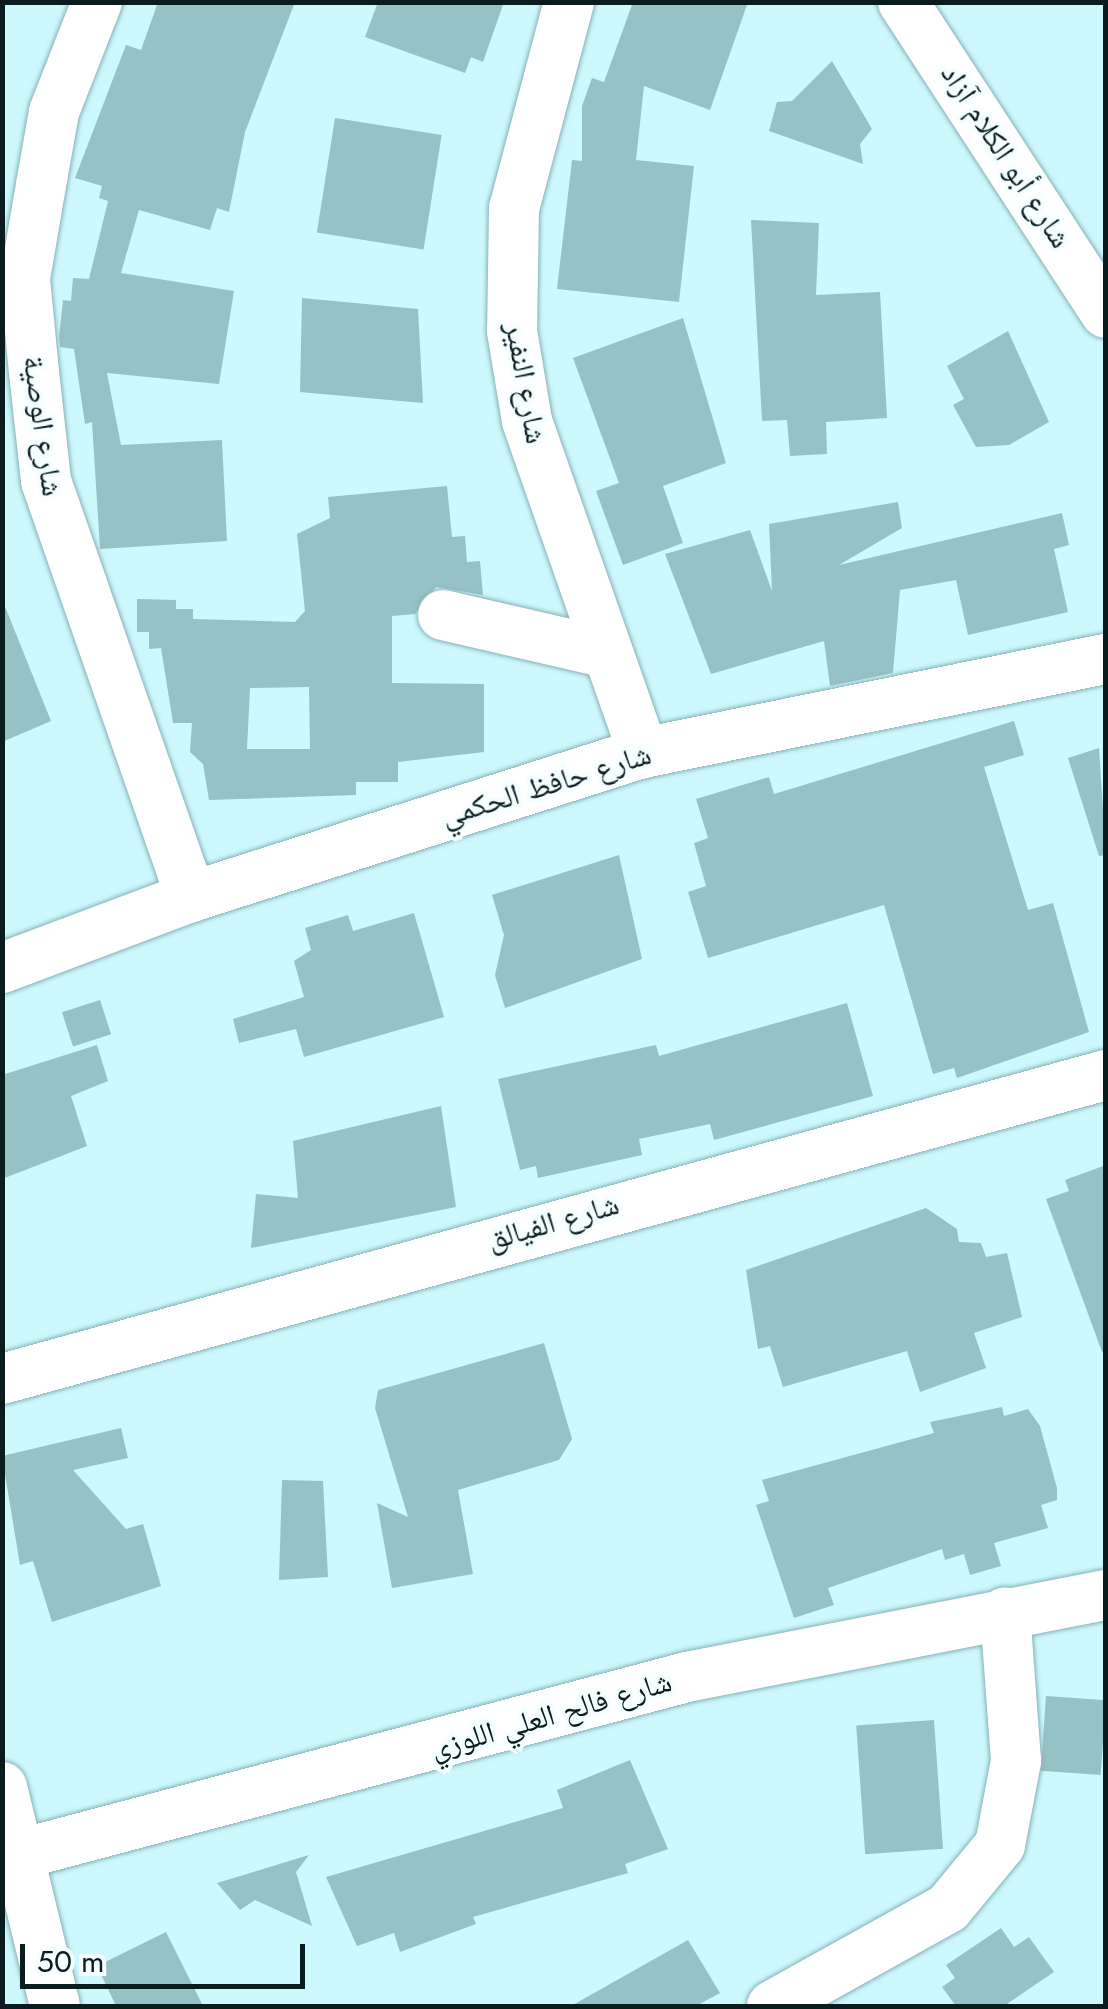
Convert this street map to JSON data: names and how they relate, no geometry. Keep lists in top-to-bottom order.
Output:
{
  "streets": {
    "street": [
      "شارع أبو الكلام آزاد",
      "شارع النفير",
      "شارع الوصية",
      "شارع حافظ الحكمي",
      "شارع الفيالق",
      "شارع فالح العلي اللوزي"
    ]
  },
  "crossings": [
    ["شارع النفير", "شارع حافظ الحكمي"],
    ["شارع الوصية", "شارع حافظ الحكمي"]
  ],
  "scale_bar": "50 m"
}
